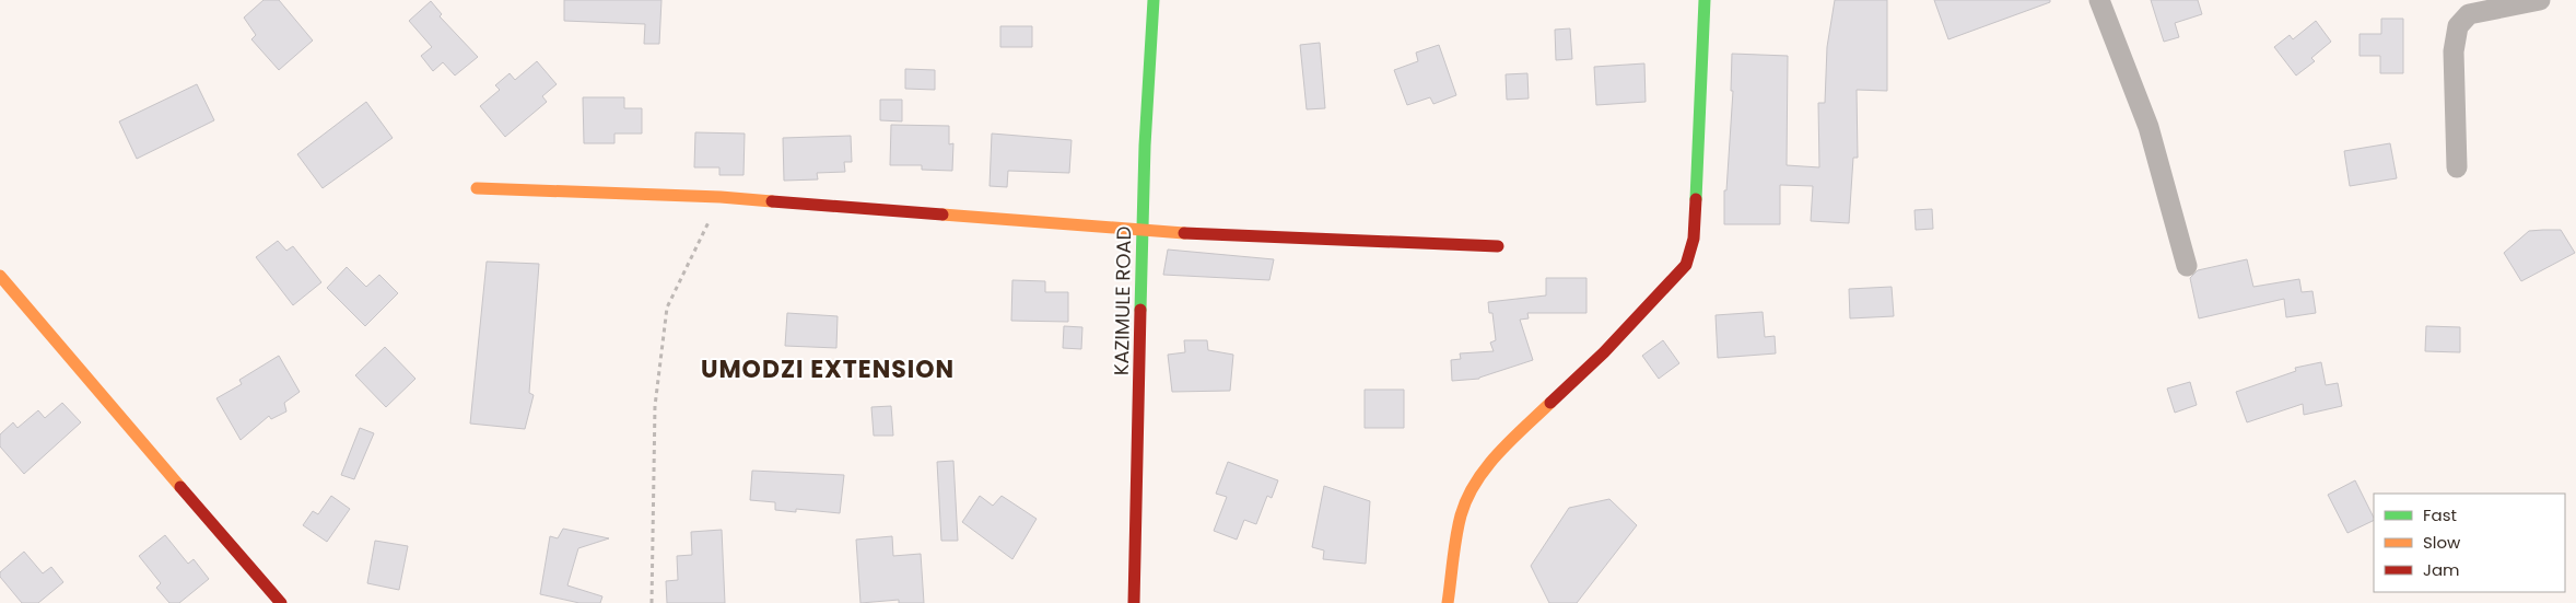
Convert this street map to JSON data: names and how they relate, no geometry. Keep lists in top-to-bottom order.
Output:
{
  "streets": {
    "street": ["KAZIMULE ROAD"]
  },
  "districts": ["UMODZI EXTENSION"],
  "legend": ["Fast", "Slow", "Jam"]
}
